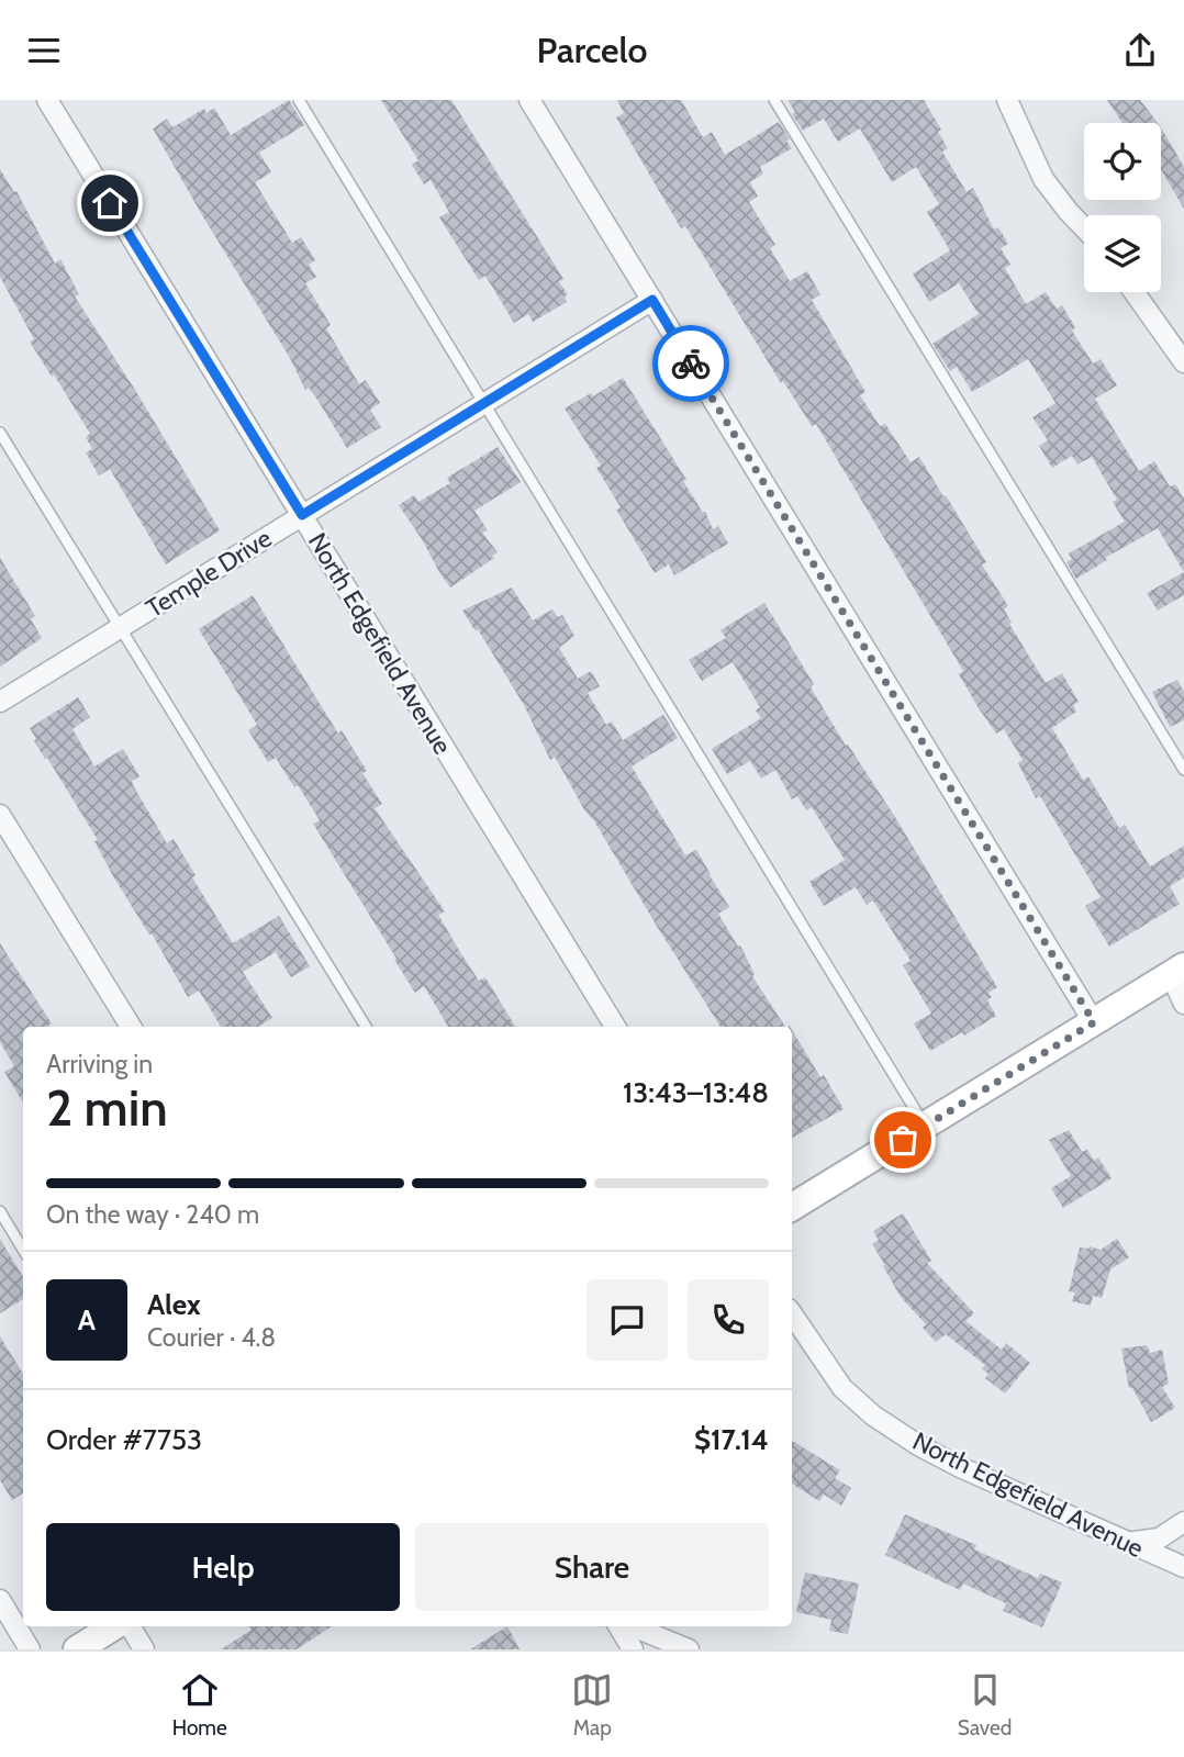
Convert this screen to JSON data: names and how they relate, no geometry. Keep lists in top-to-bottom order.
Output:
{
  "streets": {
    "street": ["Temple Drive", "North Edgefield Avenue"]
  },
  "crossings": [
    ["Temple Drive", "North Edgefield Avenue"]
  ],
  "page": {
    "header": "Parcelo",
    "heading": ["2 min", "Arriving in", "13:43–13:48"],
    "panel": [
      "Alex",
      "Courier · 4.8",
      "Order #7753",
      "$17.14"
    ],
    "bar": "On the way · 240 m",
    "round": "A",
    "buttons": ["Help", "Share"],
    "tabs": ["Home", "Map", "Saved"]
  }
}
